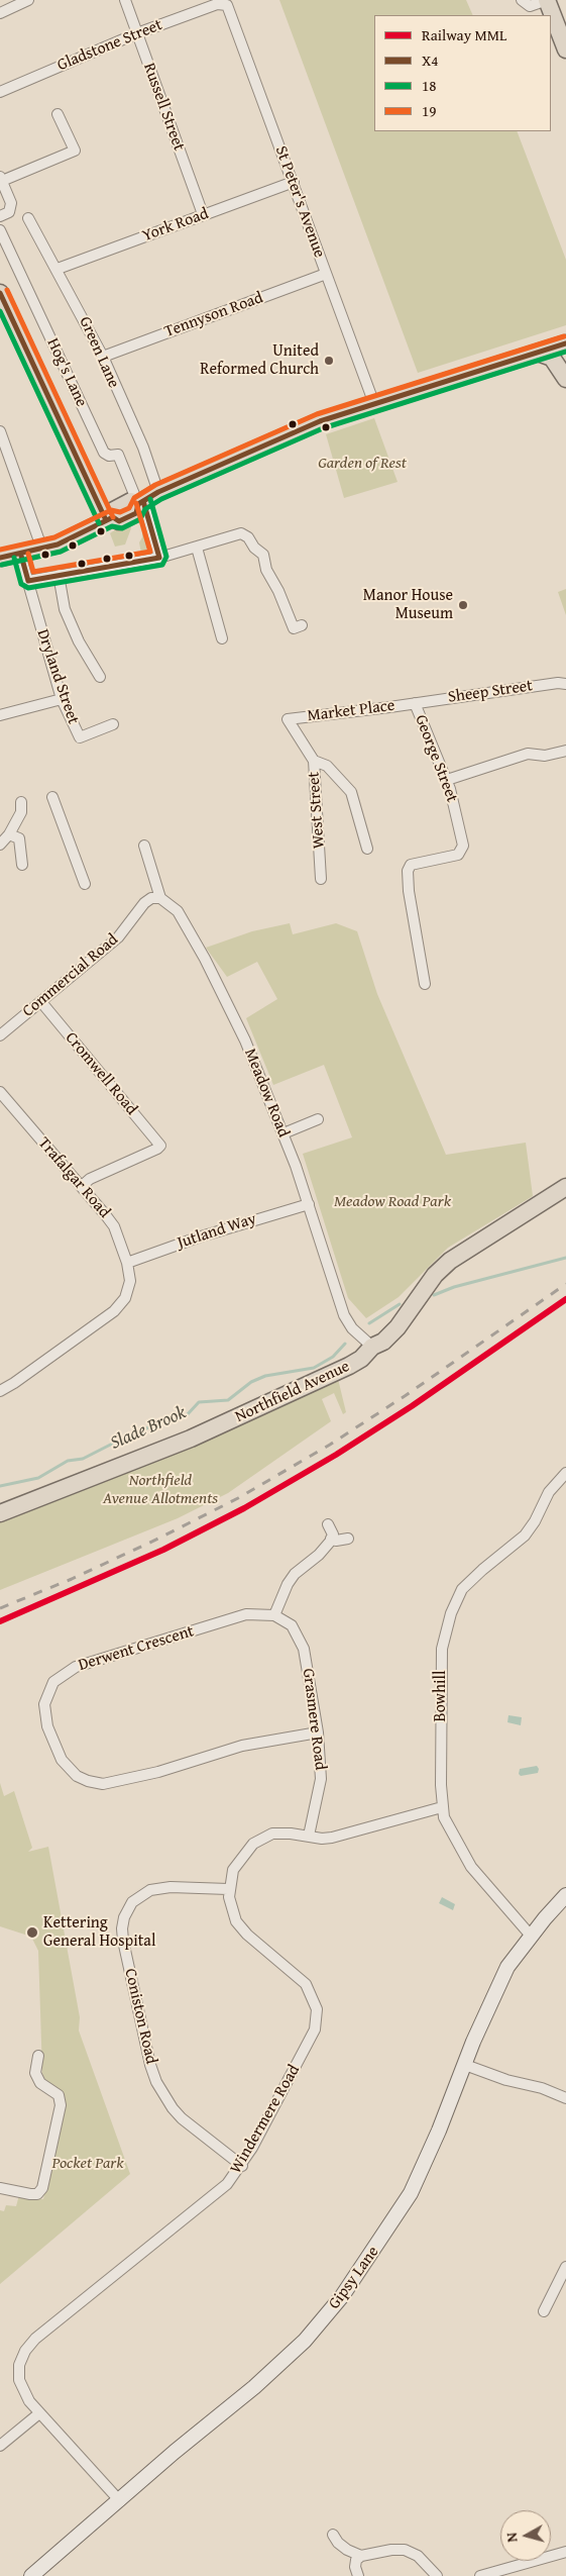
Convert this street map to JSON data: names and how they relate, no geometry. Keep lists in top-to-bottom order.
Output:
{
  "streets": {
    "main road": ["Northfield Avenue", "Gipsy Lane"],
    "street": [
      "Gladstone Street",
      "Russell Street",
      "St Peter's Avenue",
      "York Road",
      "Tennyson Road",
      "Green Lane",
      "Hog's Lane",
      "Dryland Street",
      "Sheep Street",
      "Market Place",
      "George Street",
      "West Street",
      "Commercial Road",
      "Cromwell Road",
      "Meadow Road",
      "Trafalgar Road",
      "Jutland Way",
      "Derwent Crescent",
      "Bowhill",
      "Grasmere Road",
      "Coniston Road",
      "Windermere Road"
    ]
  },
  "crossings": [
    ["Gladstone Street", "Russell Street"],
    ["Gladstone Street", "St Peter's Avenue"],
    ["Russell Street", "York Road"],
    ["St Peter's Avenue", "York Road"],
    ["St Peter's Avenue", "Tennyson Road"],
    ["York Road", "Green Lane"],
    ["Tennyson Road", "Green Lane"],
    ["Sheep Street", "Market Place"],
    ["Sheep Street", "George Street"],
    ["Market Place", "George Street"],
    ["Market Place", "West Street"],
    ["Commercial Road", "Cromwell Road"],
    ["Commercial Road", "Meadow Road"],
    ["Cromwell Road", "Trafalgar Road"],
    ["Meadow Road", "Jutland Way"],
    ["Meadow Road", "Northfield Avenue"],
    ["Trafalgar Road", "Jutland Way"],
    ["Derwent Crescent", "Grasmere Road"],
    ["Bowhill", "Gipsy Lane"],
    ["Coniston Road", "Windermere Road"],
    ["Windermere Road", "Gipsy Lane"]
  ],
  "water": ["Slade Brook"],
  "parks": [
    "Garden of Rest",
    "Meadow Road Park",
    "Northfield Avenue Allotments",
    "Pocket Park"
  ],
  "places": ["United Reformed Church", "Manor House Museum", "Kettering General Hospital"],
  "lines": [
    "transit line 19",
    "transit line X4",
    "transit line 18",
    "rail line MML"
  ],
  "legend": [
    "Railway MML",
    "X4",
    "18",
    "19"
  ],
  "north": "left"
}
